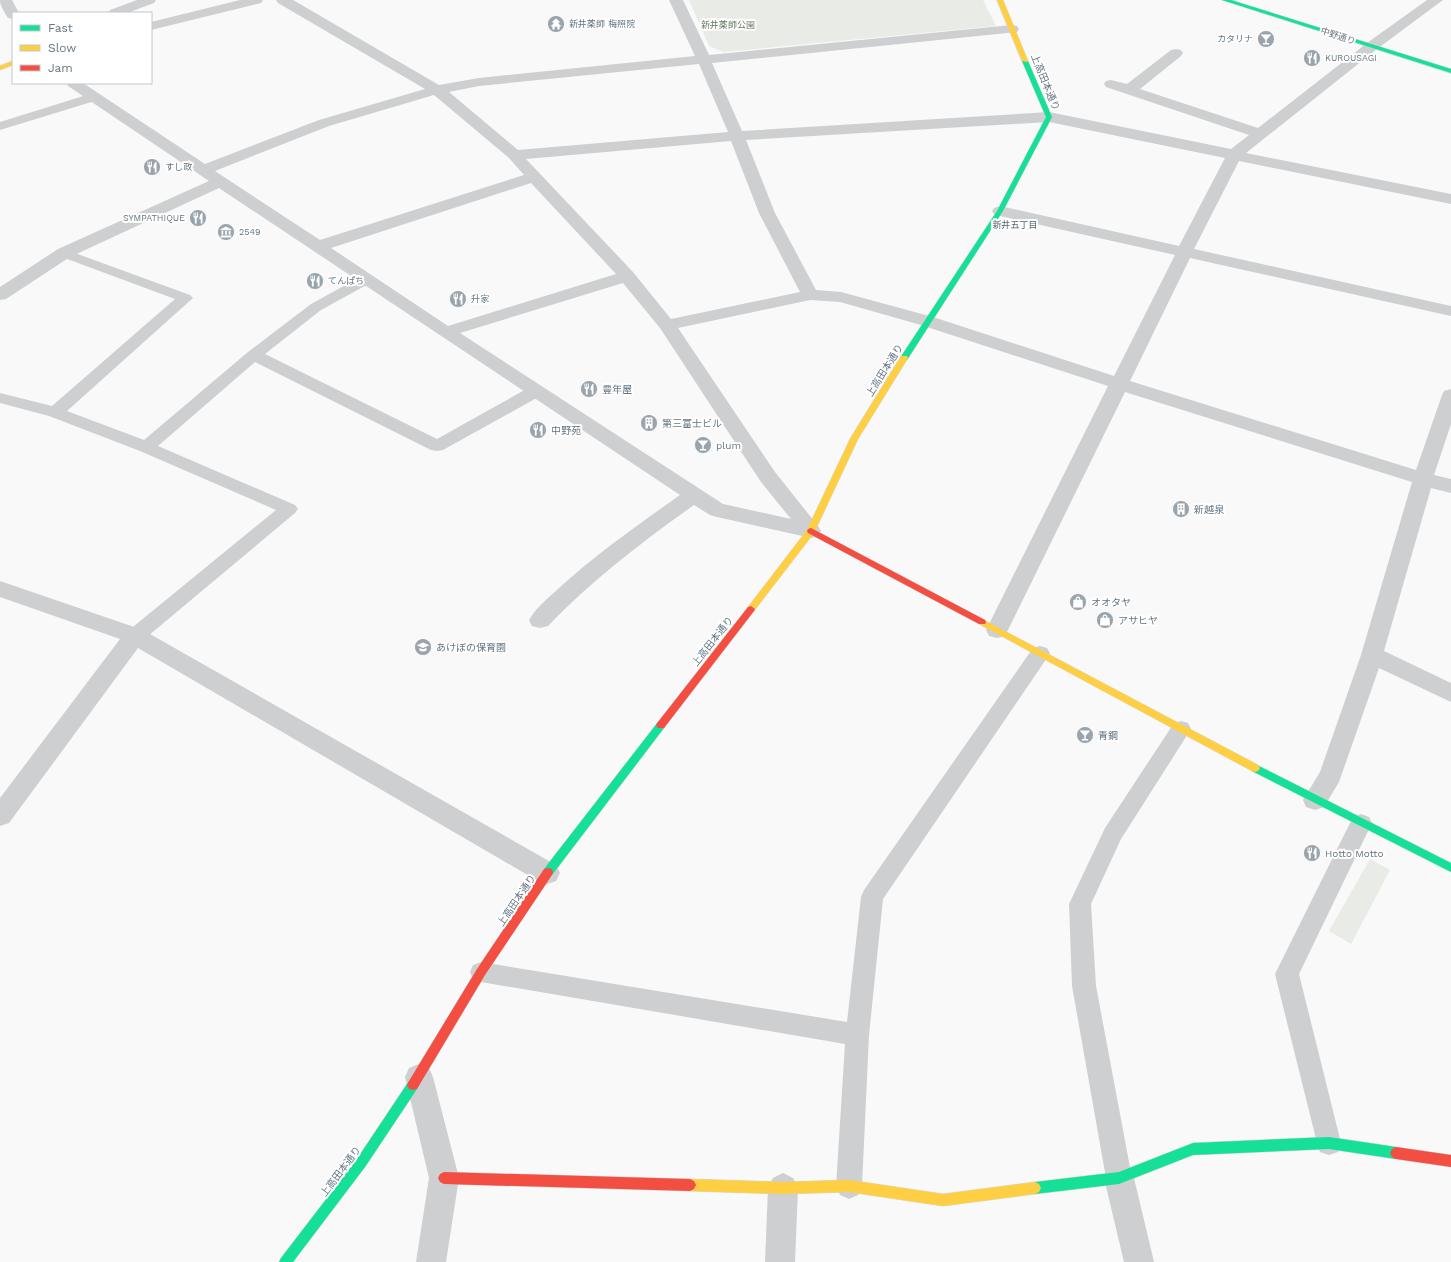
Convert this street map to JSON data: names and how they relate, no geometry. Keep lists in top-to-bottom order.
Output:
{
  "streets": {
    "street": ["中野通り", "上高田本通り"]
  },
  "districts": ["新井五丁目"],
  "parks": ["新井薬師公園"],
  "places": {
    "temple": ["新井薬師 梅照院"],
    "bar": ["カタリナ", "plum", "青鋼"],
    "restaurant": [
      "KUROUSAGI",
      "すし政",
      "SYMPATHIQUE",
      "てんぱち",
      "升家",
      "豊年屋",
      "中野苑",
      "Hotto Motto"
    ],
    "museum": ["2549"],
    "building": ["第三富士ビル", "新越泉"],
    "shop": ["オオタヤ", "アサヒヤ"],
    "school or university": ["あけぼの保育園"]
  },
  "legend": ["Fast", "Slow", "Jam"]
}
